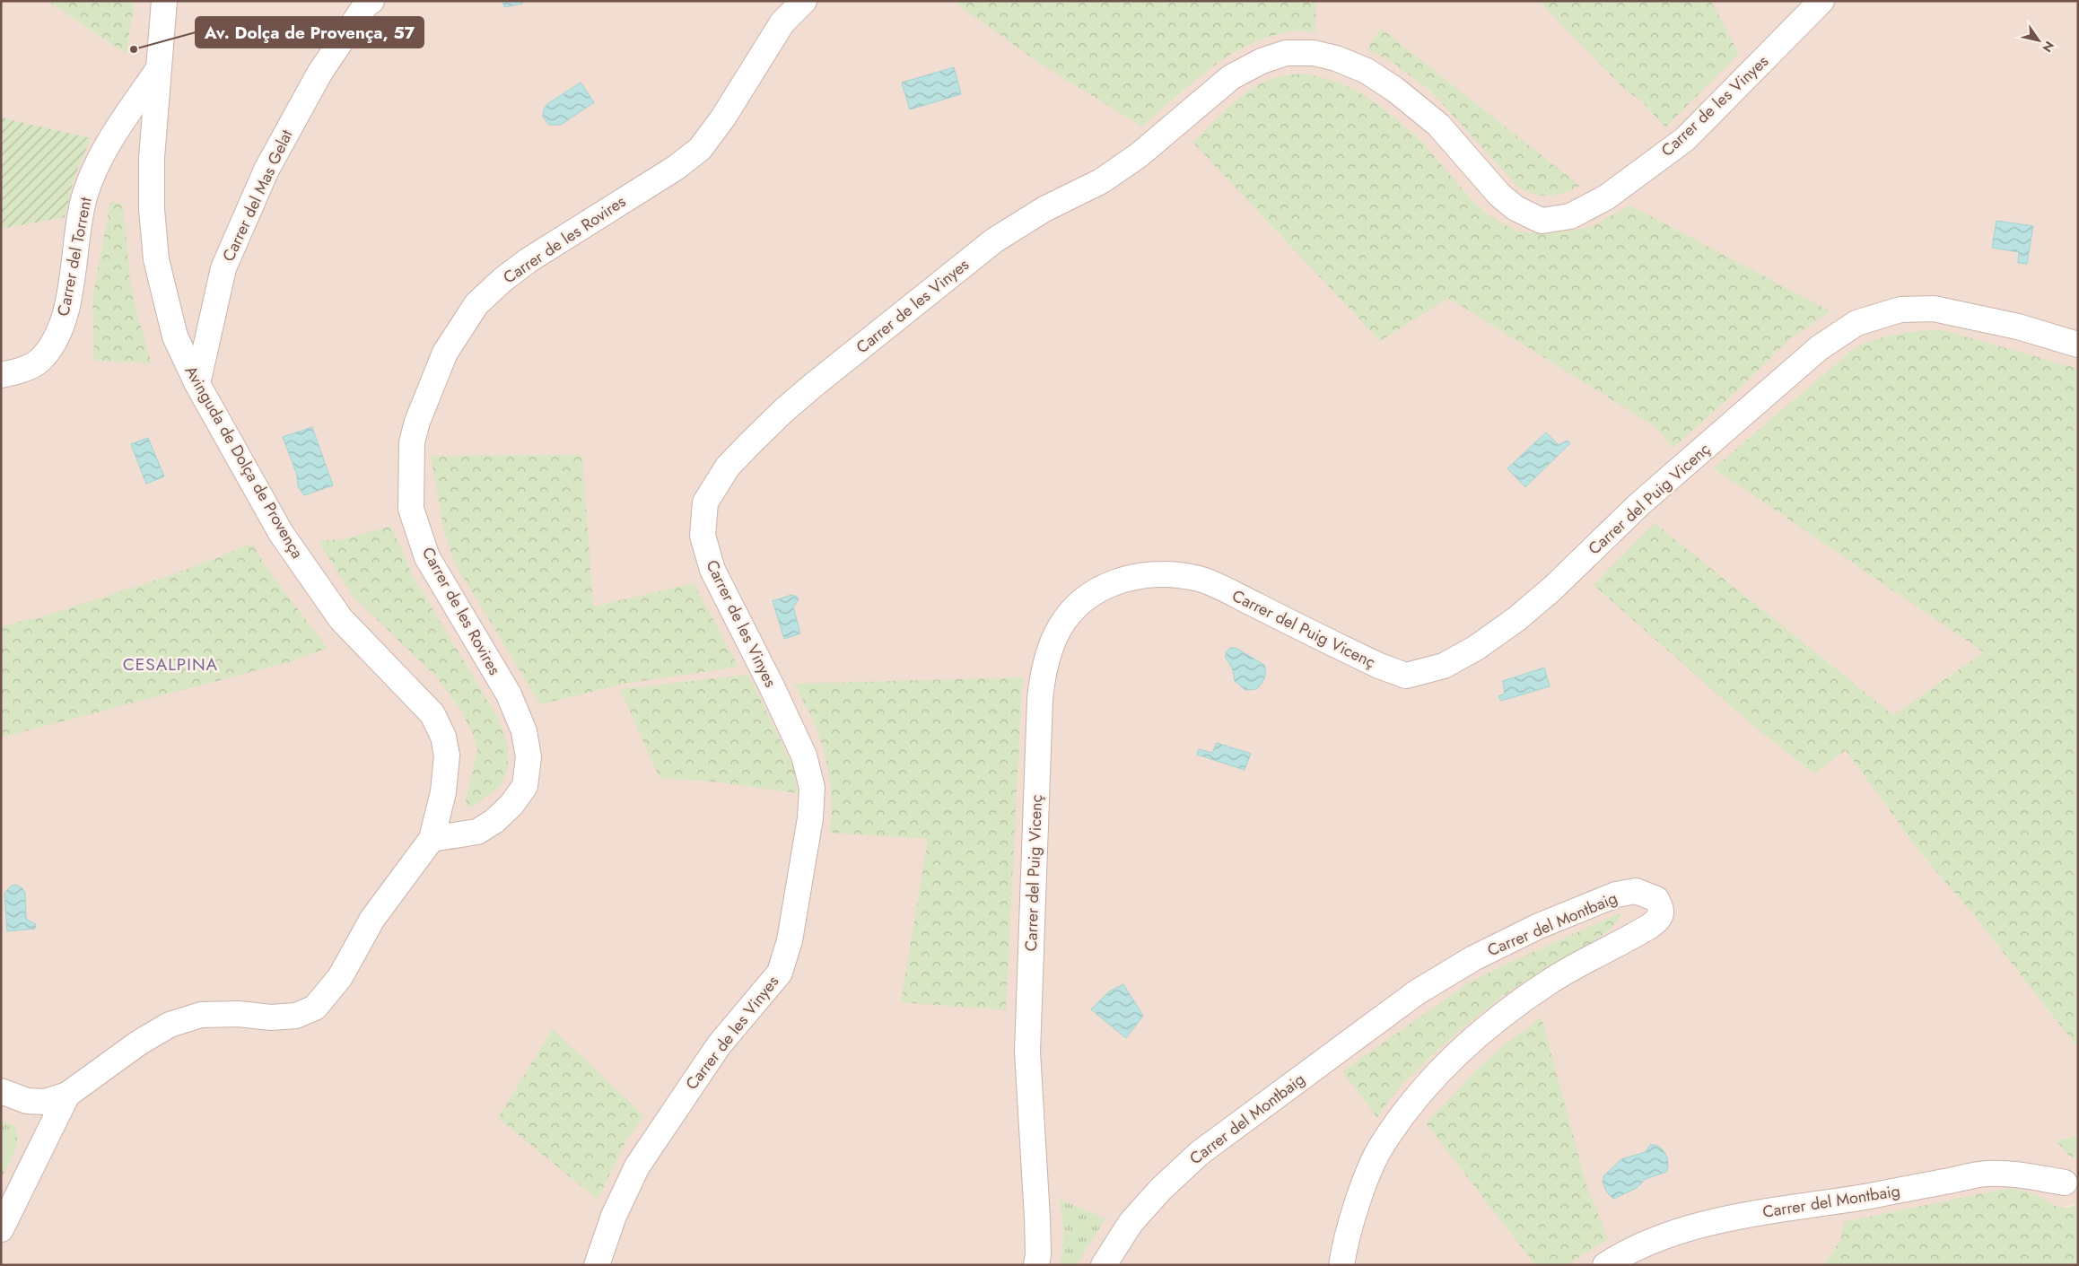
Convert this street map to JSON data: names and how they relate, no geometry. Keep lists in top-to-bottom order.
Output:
{
  "streets": {
    "street": [
      "Carrer de les Vinyes",
      "Carrer del Mas Gelat",
      "Carrer de les Rovires",
      "Carrer del Torrent",
      "Avinguda de Dolça de Provença",
      "Carrer del Puig Vicenç",
      "Carrer del Montbaig"
    ]
  },
  "crossings": [
    ["Carrer del Mas Gelat", "Avinguda de Dolça de Provença"],
    ["Carrer de les Rovires", "Avinguda de Dolça de Provença"],
    ["Carrer del Torrent", "Avinguda de Dolça de Provença"]
  ],
  "districts": ["CESALPINA"],
  "places": ["Av. Dolça de Provença, 57"],
  "north": "bottom right"
}
